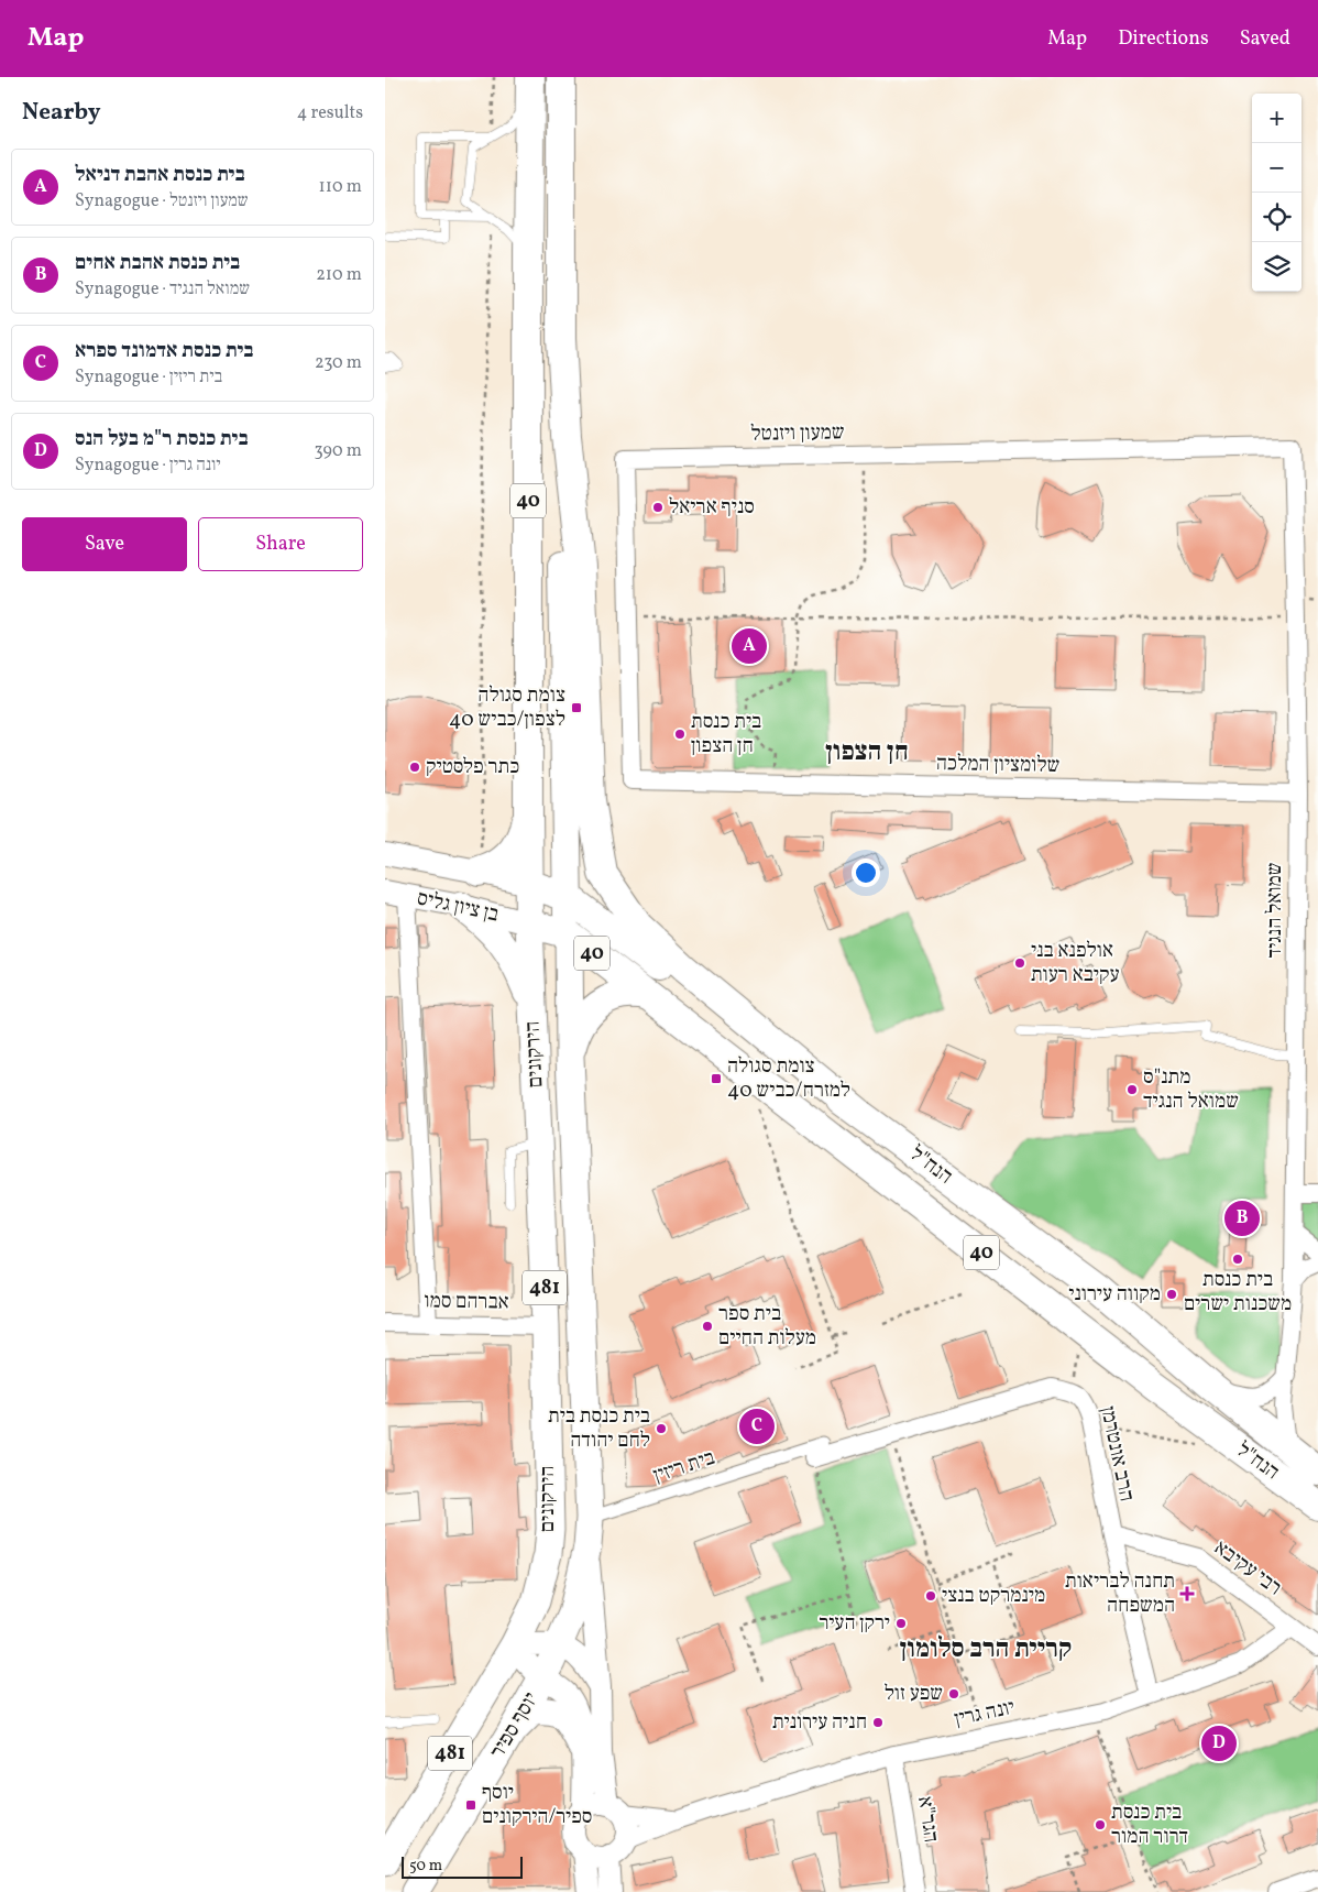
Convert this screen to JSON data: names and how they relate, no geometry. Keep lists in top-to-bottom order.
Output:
{
  "streets": {
    "highway": ["40", "הנח\"ל"],
    "main road": ["הירקונים", "481", "יוסף ספיר"],
    "street": [
      "שמעון ויזנטל",
      "שלומציון המלכה",
      "בן ציון גליס",
      "שמואל הנגיד",
      "אברהם סמו",
      "הרב אונטרמן",
      "בית ריזין",
      "רבי עקיבא",
      "יונה גרין",
      "הגר\"א"
    ]
  },
  "crossings": [
    ["שמעון ויזנטל", "שלומציון המלכה"],
    ["שמעון ויזנטל", "שמואל הנגיד"],
    ["40", "בן ציון גליס"],
    ["40", "הירקונים"],
    ["40", "הנח\"ל"],
    ["שלומציון המלכה", "שמואל הנגיד"],
    ["בן ציון גליס", "הירקונים"],
    ["בן ציון גליס", "הנח\"ל"],
    ["שמואל הנגיד", "הנח\"ל"],
    ["הירקונים", "אברהם סמו"],
    ["הירקונים", "בית ריזין"],
    ["הירקונים", "יונה גרין"],
    ["הירקונים", "יוסף ספיר"],
    ["הרב אונטרמן", "רבי עקיבא"],
    ["הרב אונטרמן", "יונה גרין"],
    ["רבי עקיבא", "יונה גרין"],
    ["יונה גרין", "הגר\"א"]
  ],
  "districts": ["חן הצפון", "קריית הרב סלומון"],
  "places": {
    "other": [
      "סניף אריאל",
      "בית כנסת חן הצפון",
      "כתר פלסטיק",
      "אולפנא בני עקיבא רעות",
      "מתנ\"ס שמואל הנגיד",
      "בית כנסת משכנות ישרים",
      "מקווה עירוני",
      "בית ספר מעלות החיים",
      "בית כנסת בית לחם יהודה",
      "מינמרקט בנצי",
      "ירקן העיר",
      "שפע זול",
      "חניה עירונית",
      "בית כנסת דרור המור"
    ],
    "transit": ["צומת סגולה לצפון/כביש 40", "צומת סגולה למזרח/כביש 40", "יוסף ספיר/הירקונים"],
    "health": ["תחנה לבריאות המשפחה"]
  },
  "scale_bar": "50 m",
  "page": {
    "header": "Map",
    "nav": ["Map", "Directions", "Saved"],
    "heading": ["Nearby", "4 results"],
    "map_buttons": ["+", "−"],
    "list": [
      {
        "mark": "A",
        "name": "בית כנסת אהבת דניאל",
        "note": "Synagogue · שמעון ויזנטל",
        "value": "110 m"
      },
      {
        "mark": "B",
        "name": "בית כנסת אהבת אחים",
        "note": "Synagogue · שמואל הנגיד",
        "value": "210 m"
      },
      {
        "mark": "C",
        "name": "בית כנסת אדמונד ספרא",
        "note": "Synagogue · בית ריזין",
        "value": "230 m"
      },
      {
        "mark": "D",
        "name": "בית כנסת ר\"מ בעל הנס",
        "note": "Synagogue · יונה גרין",
        "value": "390 m"
      }
    ],
    "buttons": ["Save", "Share"],
    "pins": [
      "A",
      "B",
      "C",
      "D"
    ],
    "scale": "50 m"
  }
}
